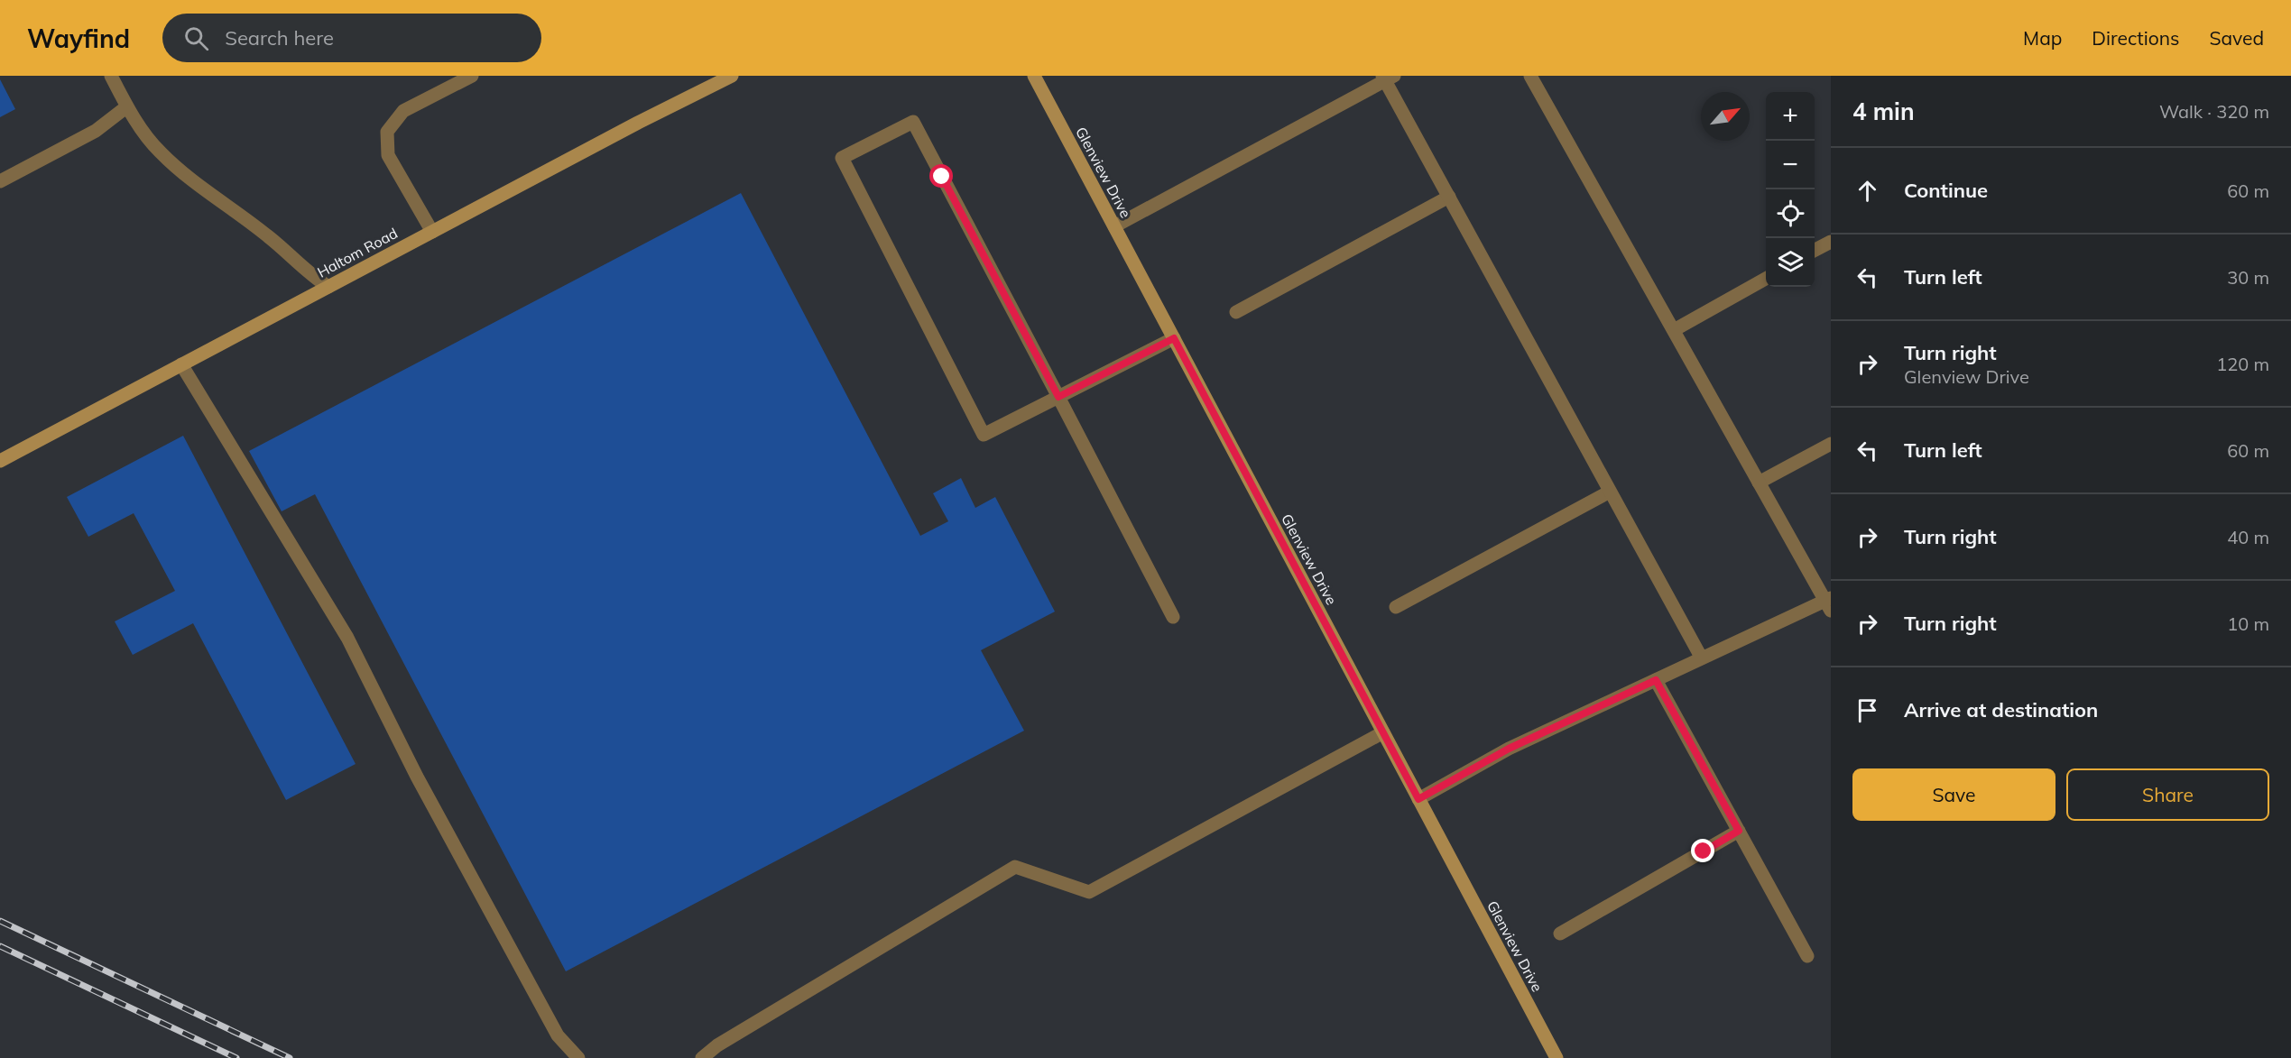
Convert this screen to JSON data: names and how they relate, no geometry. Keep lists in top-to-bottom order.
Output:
{
  "streets": {
    "main road": ["Glenview Drive", "Haltom Road"]
  },
  "north": "top right",
  "page": {
    "header": "Wayfind",
    "search": "Search here",
    "nav": ["Map", "Directions", "Saved"],
    "heading": ["4 min", "Walk · 320 m"],
    "map_buttons": ["+", "−"],
    "list": [
      ["Continue", "60 m"],
      ["Turn left", "30 m"],
      ["Turn right", "Glenview Drive", "120 m"],
      ["Turn left", "60 m"],
      ["Turn right", "40 m"],
      ["Turn right", "10 m"],
      "Arrive at destination"
    ],
    "buttons": ["Save", "Share"]
  }
}
